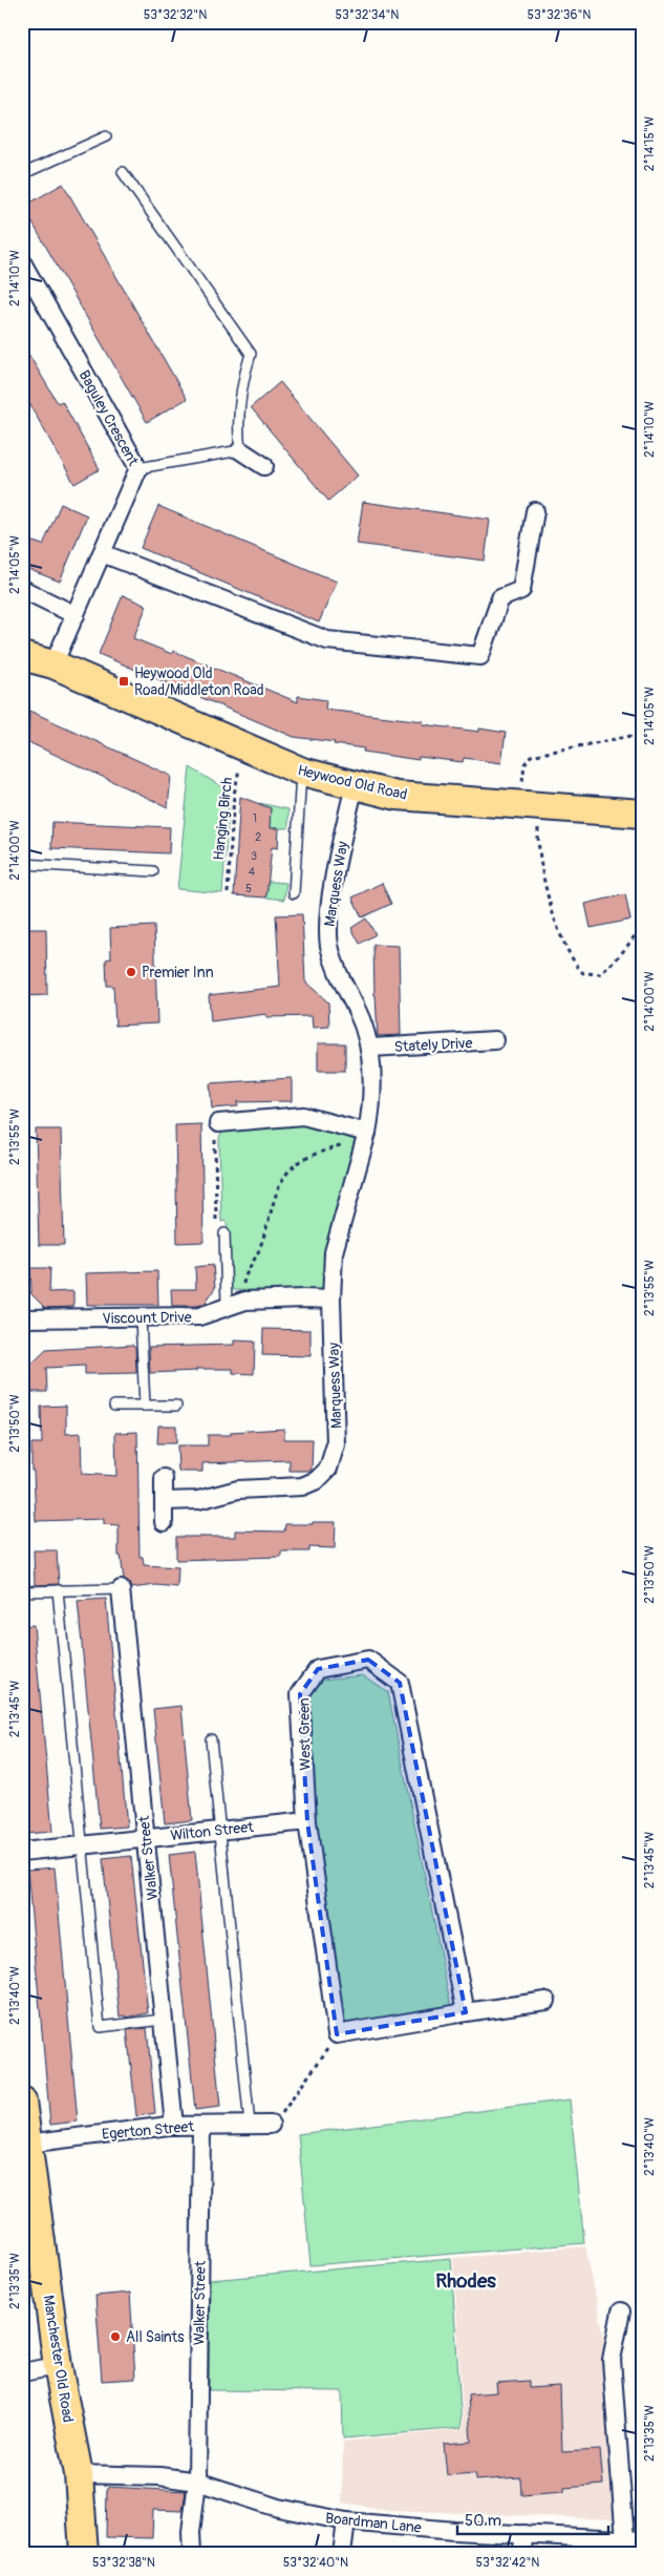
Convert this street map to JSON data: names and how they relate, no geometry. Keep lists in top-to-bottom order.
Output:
{
  "streets": {
    "main road": ["Heywood Old Road", "Manchester Old Road"],
    "street": [
      "Baguley Crescent",
      "Marquess Way",
      "Stately Drive",
      "Viscount Drive",
      "West Green",
      "Wilton Street",
      "Walker Street",
      "Egerton Street",
      "Boardman Lane"
    ],
    "path": ["Hanging Birch"]
  },
  "crossings": [
    ["Baguley Crescent", "Heywood Old Road"],
    ["Heywood Old Road", "Hanging Birch"],
    ["Heywood Old Road", "Marquess Way"],
    ["Marquess Way", "Stately Drive"],
    ["Marquess Way", "Viscount Drive"],
    ["West Green", "Wilton Street"],
    ["Wilton Street", "Walker Street"],
    ["Walker Street", "Egerton Street"],
    ["Walker Street", "Boardman Lane"],
    ["Egerton Street", "Manchester Old Road"],
    ["Manchester Old Road", "Boardman Lane"]
  ],
  "districts": ["Rhodes"],
  "places": {
    "transit": ["Heywood Old Road/Middleton Road"],
    "other": ["Premier Inn", "All Saints"]
  },
  "house_numbers": [
    "1",
    "2",
    "3",
    "4",
    "5"
  ],
  "scale_bar": "50 m",
  "coordinates": [
    "53°32'32\"N",
    "53°32'34\"N",
    "53°32'36\"N",
    "2°14'15\"W",
    "2°14'10\"W",
    "2°14'05\"W",
    "2°14'00\"W",
    "2°13'55\"W",
    "2°13'50\"W",
    "2°13'45\"W",
    "2°13'40\"W",
    "2°13'35\"W",
    "53°32'38\"N",
    "53°32'40\"N",
    "53°32'42\"N"
  ]
}
